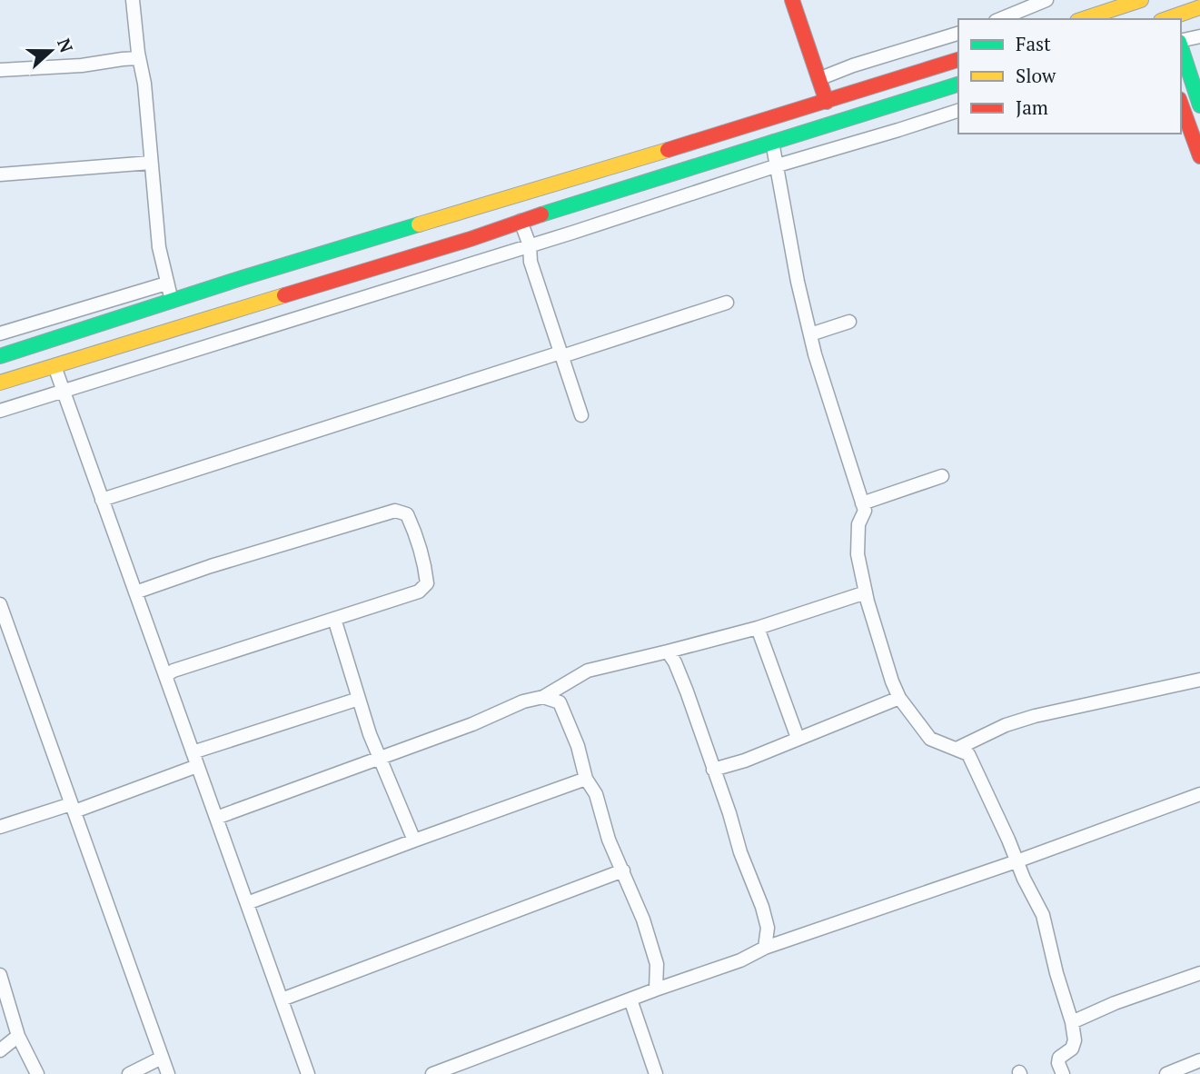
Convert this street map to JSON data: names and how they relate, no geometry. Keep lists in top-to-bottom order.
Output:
{
  "legend": ["Fast", "Slow", "Jam"],
  "north": "right"
}
